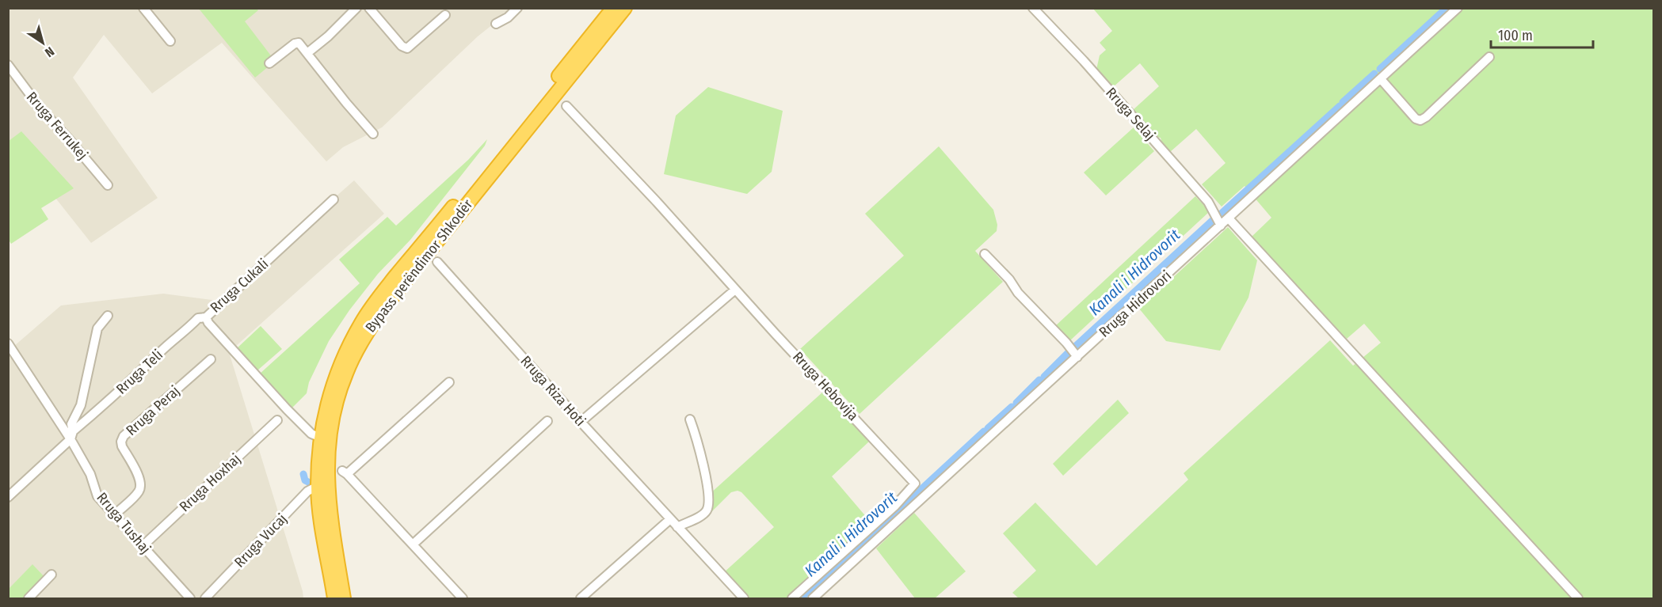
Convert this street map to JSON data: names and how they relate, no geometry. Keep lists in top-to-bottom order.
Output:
{
  "streets": {
    "highway": ["Bypass perëndimor Shkodër"],
    "street": [
      "Rruga Selaj",
      "Rruga Ferrukej",
      "Rruga Cukali",
      "Rruga Hidrovori",
      "Rruga Teli",
      "Rruga Hebovija",
      "Rruga Riza Hoti",
      "Rruga Peraj",
      "Rruga Hoxhaj",
      "Rruga Tushaj",
      "Rruga Vucaj"
    ]
  },
  "crossings": [
    ["Rruga Selaj", "Rruga Hidrovori"],
    ["Bypass perëndimor Shkodër", "Rruga Cukali"],
    ["Bypass perëndimor Shkodër", "Rruga Vucaj"],
    ["Rruga Cukali", "Rruga Teli"],
    ["Rruga Teli", "Rruga Tushaj"],
    ["Rruga Peraj", "Rruga Tushaj"],
    ["Rruga Hoxhaj", "Rruga Tushaj"]
  ],
  "water": ["Kanali i Hidrovorit"],
  "scale_bar": "100 m",
  "north": "bottom right"
}
